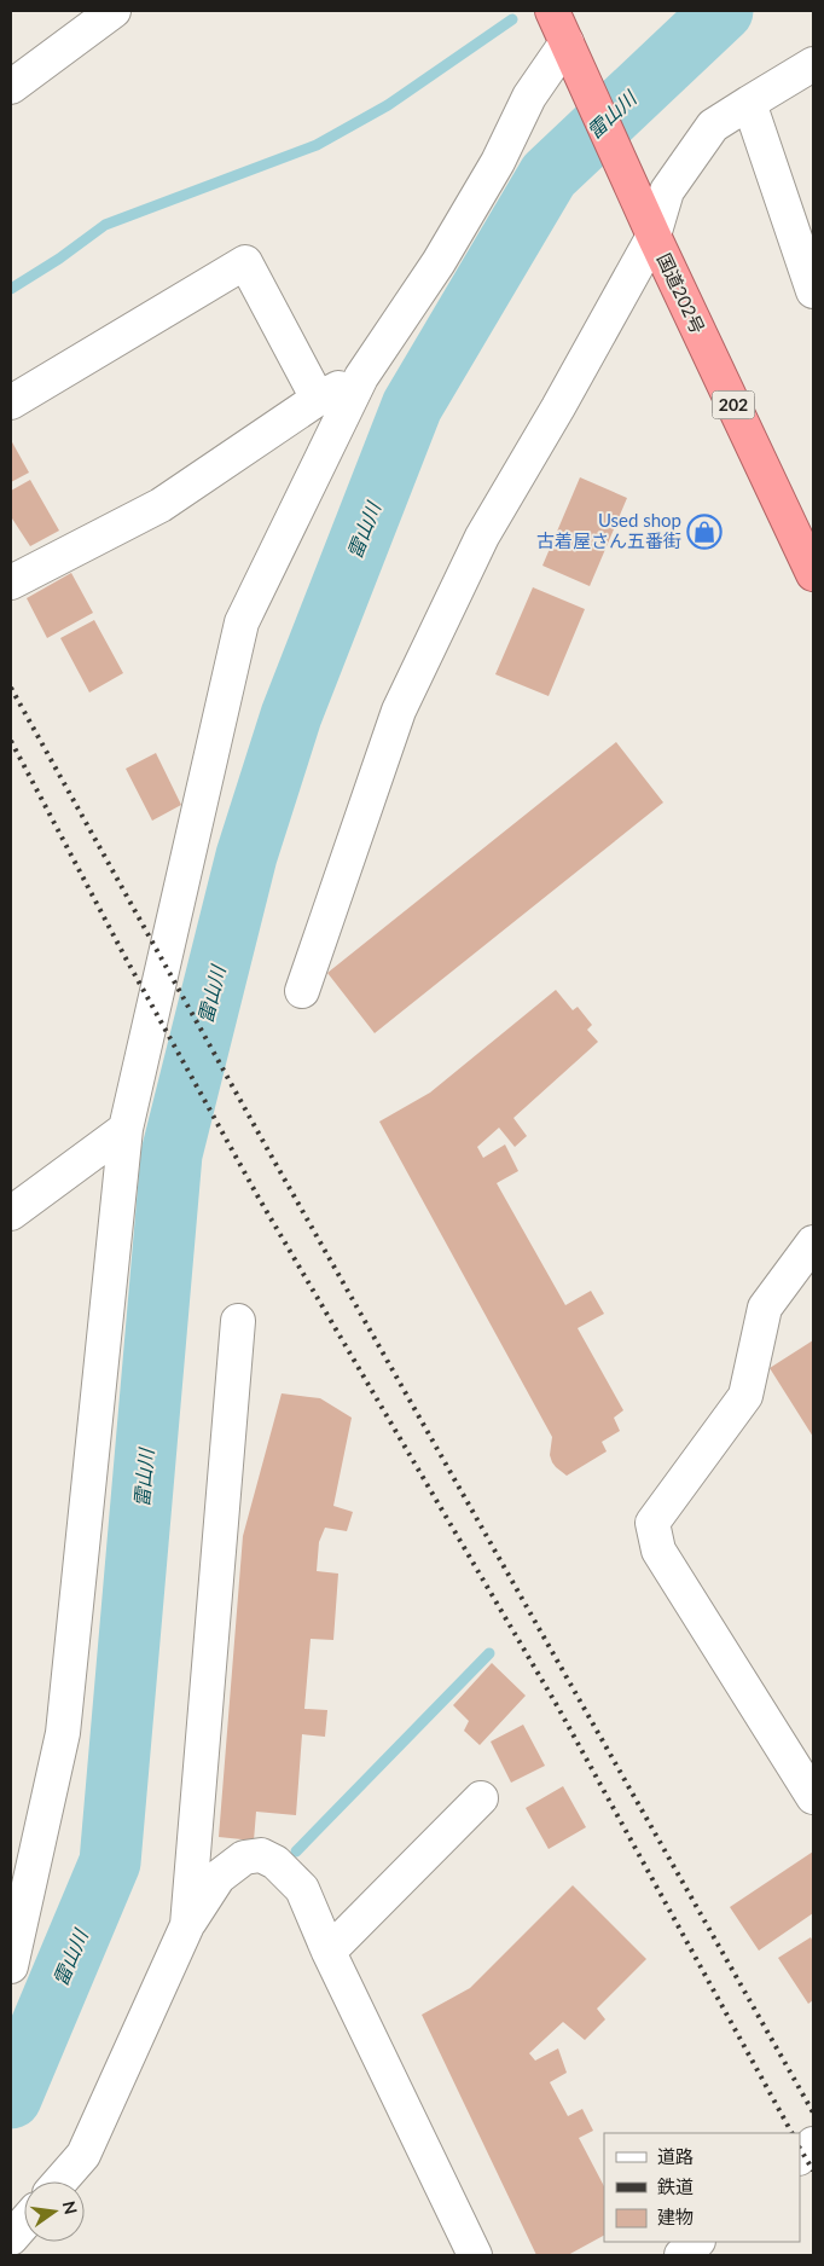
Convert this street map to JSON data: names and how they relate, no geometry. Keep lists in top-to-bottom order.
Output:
{
  "streets": {
    "highway": ["国道202号", "202"]
  },
  "water": ["雷山川"],
  "places": {
    "shop": ["Used shop 古着屋さん五番街"]
  },
  "legend": ["道路", "鉄道", "建物"],
  "north": "right"
}
